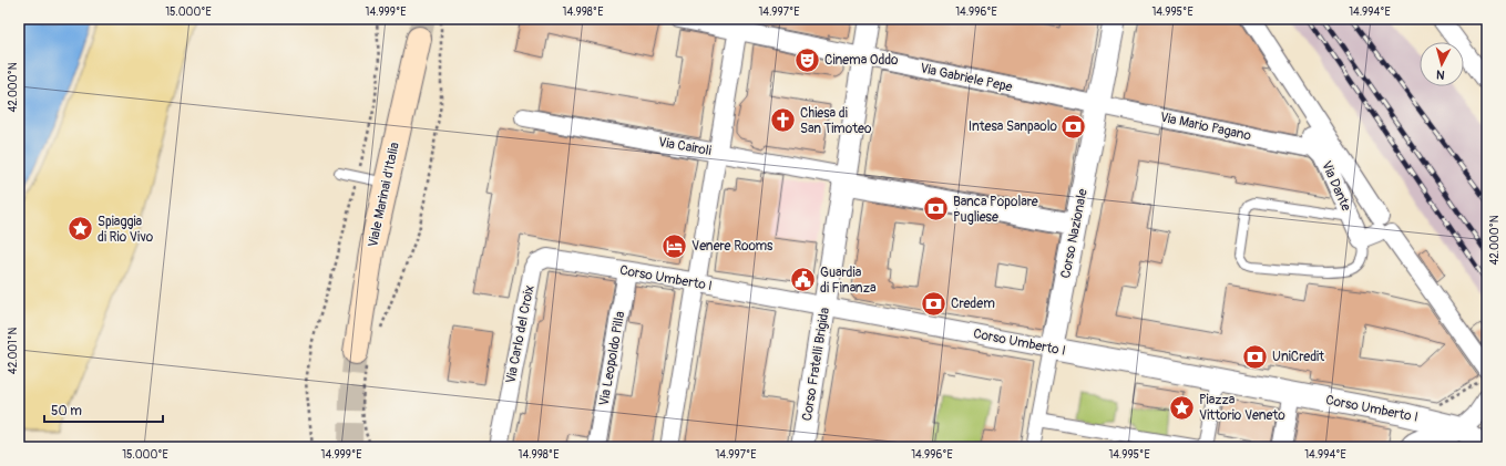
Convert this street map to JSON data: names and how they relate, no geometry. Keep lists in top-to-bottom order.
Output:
{
  "streets": {
    "main road": ["Viale Marinai d'Italia"],
    "street": [
      "Via Gabriele Pepe",
      "Via Mario Pagano",
      "Via Cairoli",
      "Via Dante",
      "Corso Nazionale",
      "Corso Umberto I",
      "Via Carlo del Croix",
      "Via Leopoldo Pilla",
      "Corso Fratelli Brigida"
    ]
  },
  "crossings": [
    ["Via Gabriele Pepe", "Via Mario Pagano"],
    ["Via Gabriele Pepe", "Corso Nazionale"],
    ["Via Gabriele Pepe", "Corso Fratelli Brigida"],
    ["Via Mario Pagano", "Via Dante"],
    ["Via Mario Pagano", "Corso Nazionale"],
    ["Via Cairoli", "Corso Nazionale"],
    ["Via Cairoli", "Corso Fratelli Brigida"],
    ["Corso Nazionale", "Corso Umberto I"],
    ["Corso Umberto I", "Via Carlo del Croix"],
    ["Corso Umberto I", "Via Leopoldo Pilla"],
    ["Corso Umberto I", "Corso Fratelli Brigida"]
  ],
  "places": {
    "theatre": ["Cinema Oddo"],
    "church": ["Chiesa di San Timoteo"],
    "bank": [
      "Intesa Sanpaolo",
      "Banca Popolare Pugliese",
      "Credem",
      "UniCredit"
    ],
    "place": ["Spiaggia di Rio Vivo", "Piazza Vittorio Veneto"],
    "hotel": ["Venere Rooms"],
    "public building": ["Guardia di Finanza"]
  },
  "scale_bar": "50 m",
  "north": "bottom",
  "coordinates": [
    "15.000°E",
    "14.999°E",
    "14.998°E",
    "14.997°E",
    "14.996°E",
    "14.995°E",
    "14.994°E",
    "42.000°N",
    "42.001°N"
  ]
}
